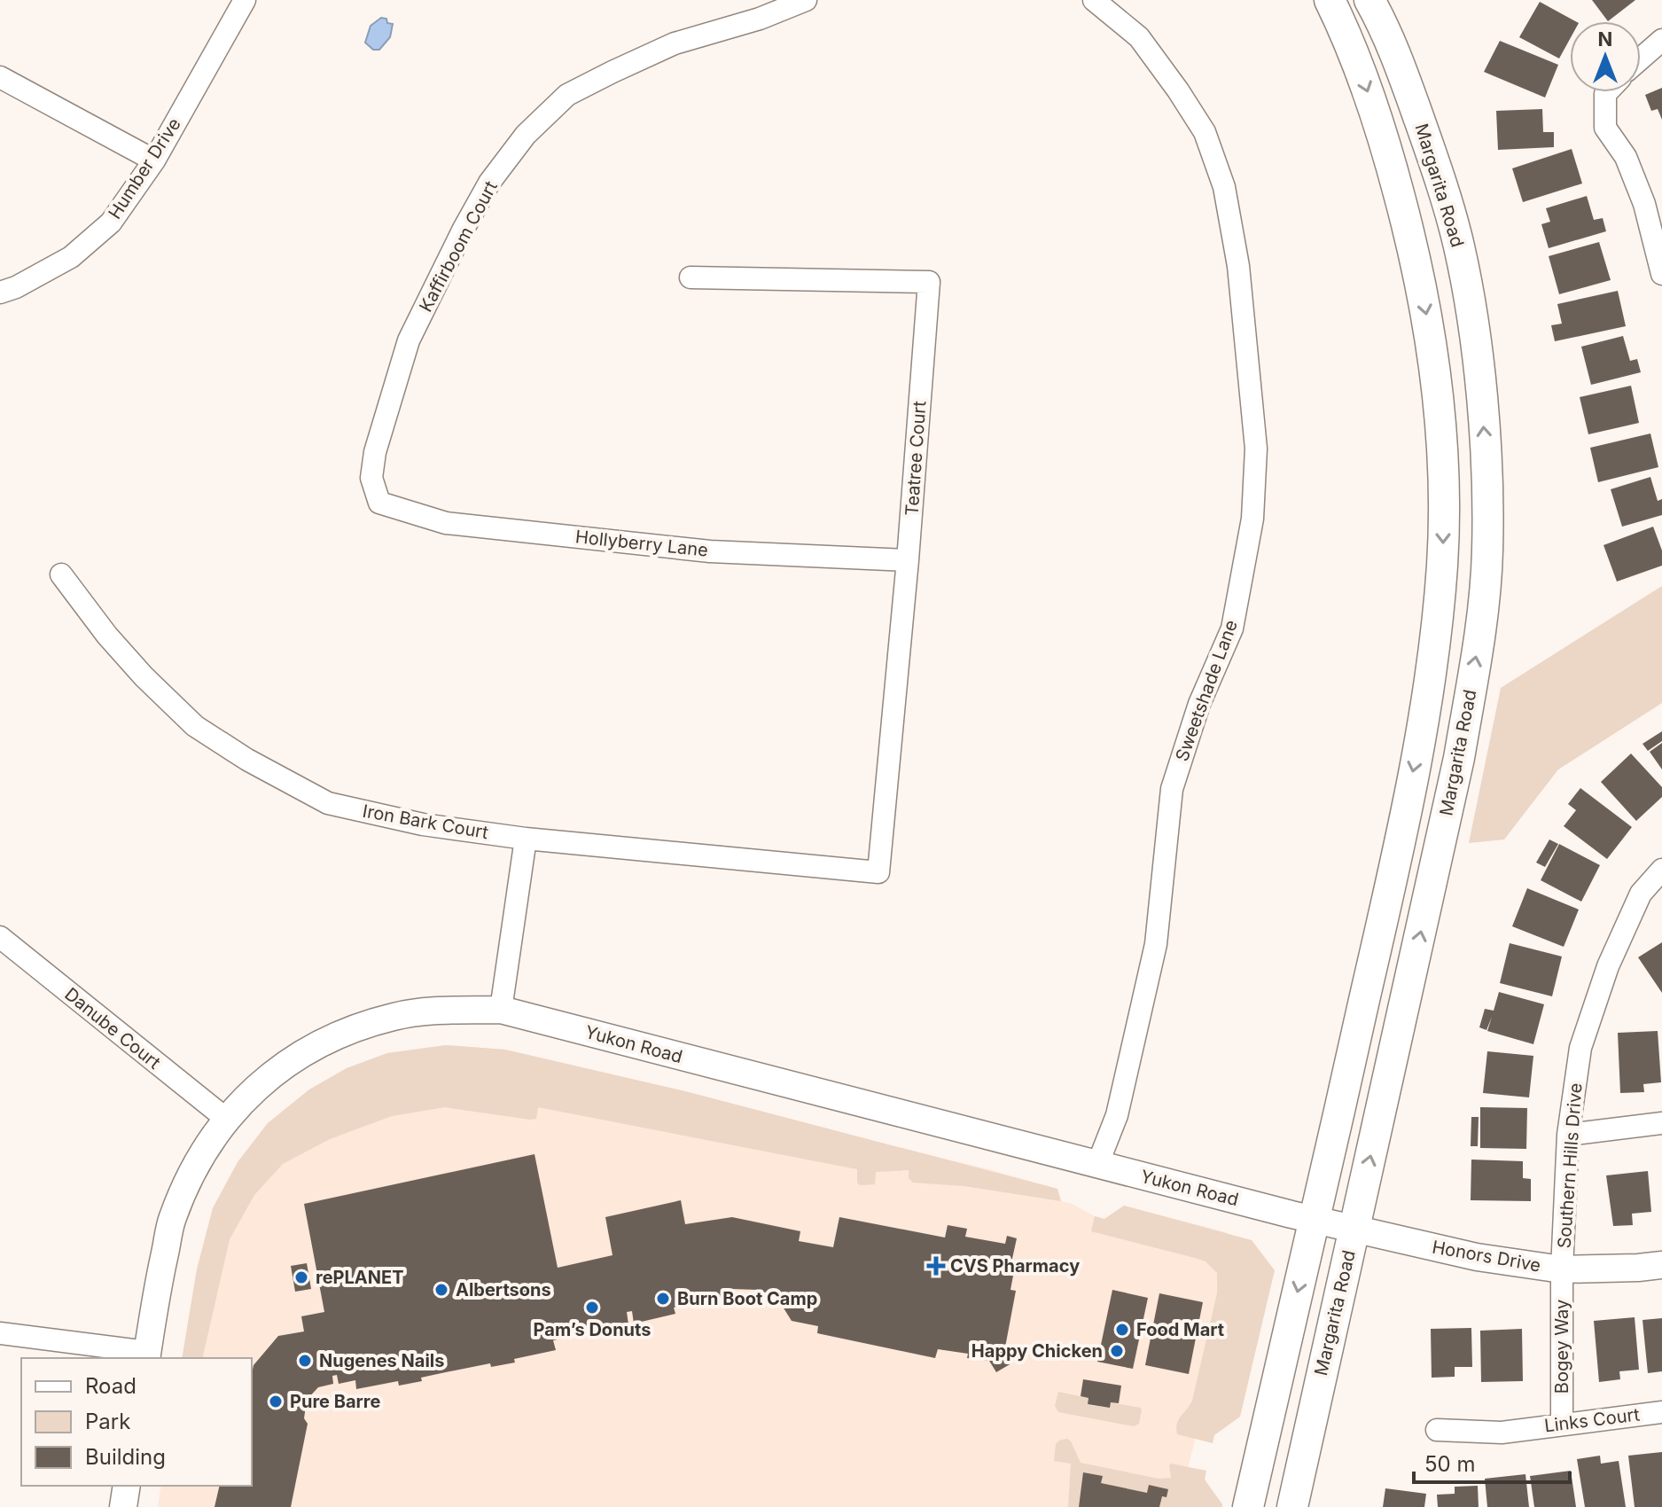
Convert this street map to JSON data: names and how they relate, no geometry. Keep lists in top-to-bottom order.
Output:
{
  "streets": {
    "main road": ["Margarita Road"],
    "street": [
      "Humber Drive",
      "Kaffirboom Court",
      "Teatree Court",
      "Hollyberry Lane",
      "Sweetshade Lane",
      "Iron Bark Court",
      "Danube Court",
      "Yukon Road",
      "Southern Hills Drive",
      "Honors Drive",
      "Bogey Way",
      "Links Court"
    ]
  },
  "crossings": [
    ["Margarita Road", "Honors Drive"],
    ["Kaffirboom Court", "Hollyberry Lane"],
    ["Teatree Court", "Hollyberry Lane"],
    ["Teatree Court", "Iron Bark Court"],
    ["Sweetshade Lane", "Yukon Road"],
    ["Danube Court", "Yukon Road"],
    ["Yukon Road", "Honors Drive"],
    ["Southern Hills Drive", "Honors Drive"],
    ["Southern Hills Drive", "Bogey Way"],
    ["Honors Drive", "Bogey Way"],
    ["Bogey Way", "Links Court"]
  ],
  "places": {
    "health": ["CVS Pharmacy"],
    "other": [
      "rePLANET",
      "Albertsons",
      "Burn Boot Camp",
      "Pam’s Donuts",
      "Food Mart",
      "Happy Chicken",
      "Nugenes Nails",
      "Pure Barre"
    ]
  },
  "legend": ["Road", "Park", "Building"],
  "scale_bar": "50 m",
  "north": "top"
}
